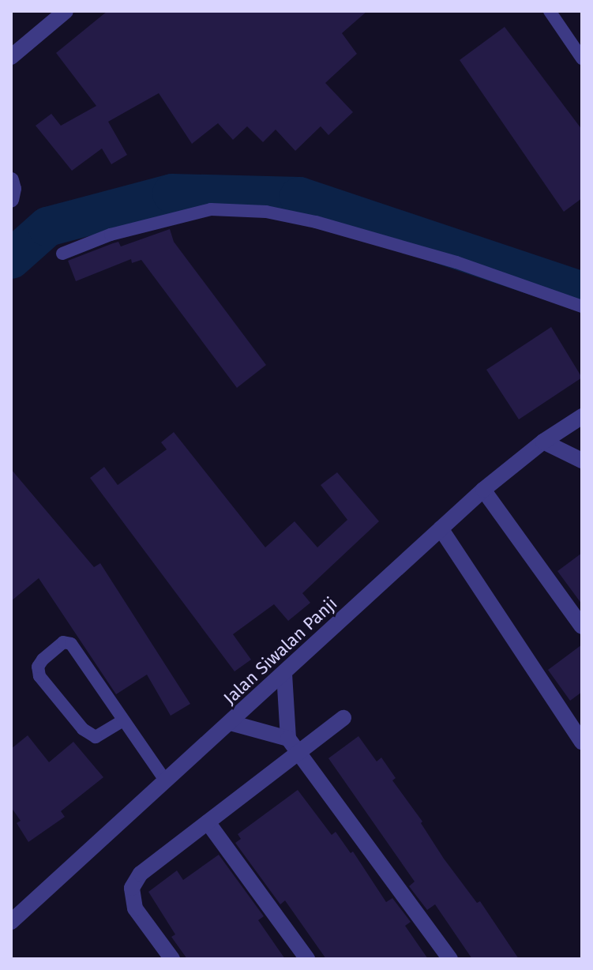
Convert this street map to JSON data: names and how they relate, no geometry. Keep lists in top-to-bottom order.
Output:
{
  "streets": {
    "street": ["Jalan Siwalan Panji"]
  }
}
